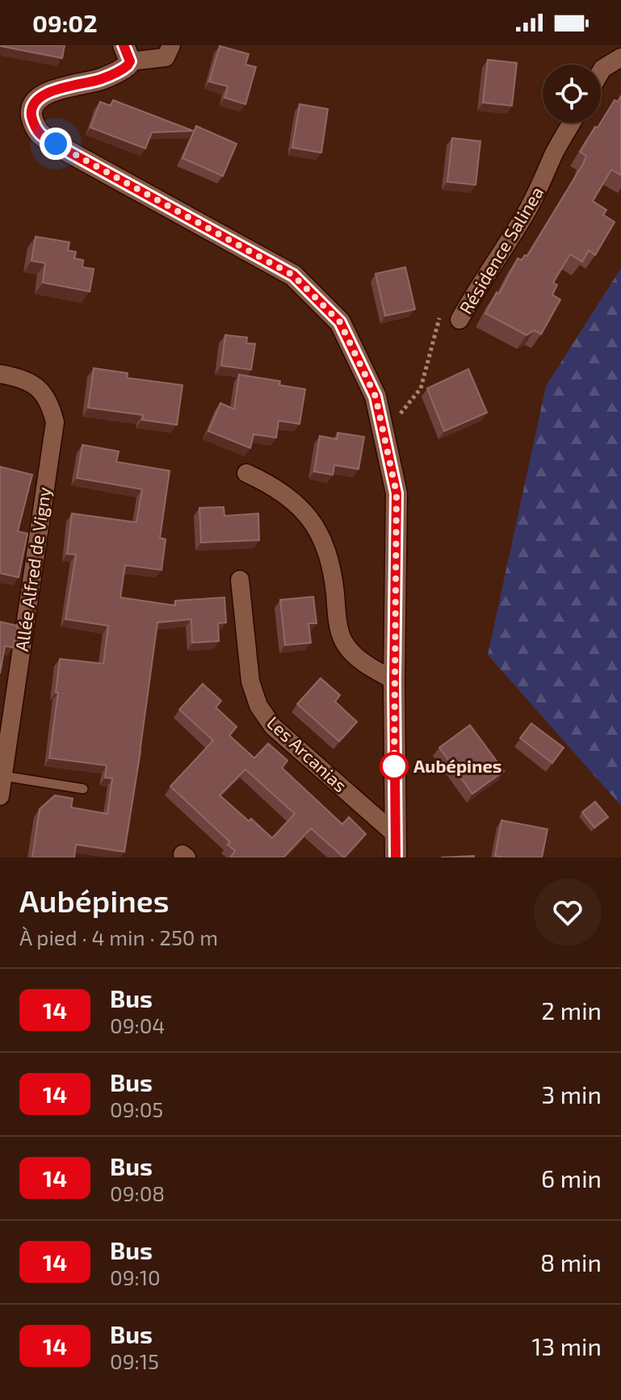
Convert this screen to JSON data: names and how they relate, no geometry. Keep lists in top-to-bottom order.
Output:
{
  "streets": {
    "street": ["Résidence Salinea", "Allée Alfred de Vigny", "Les Arcanias"]
  },
  "places": ["Aubépines"],
  "lines": ["bus line 14"],
  "page": {
    "status": "09:02",
    "heading": ["Aubépines", "À pied · 4 min · 250 m"],
    "list": [
      {
        "mark": "14",
        "name": "Bus",
        "note": "09:04",
        "value": "2 min"
      },
      {
        "mark": "14",
        "name": "Bus",
        "note": "09:05",
        "value": "3 min"
      },
      {
        "mark": "14",
        "name": "Bus",
        "note": "09:08",
        "value": "6 min"
      },
      {
        "mark": "14",
        "name": "Bus",
        "note": "09:10",
        "value": "8 min"
      },
      {
        "mark": "14",
        "name": "Bus",
        "note": "09:15",
        "value": "13 min"
      }
    ]
  }
}
